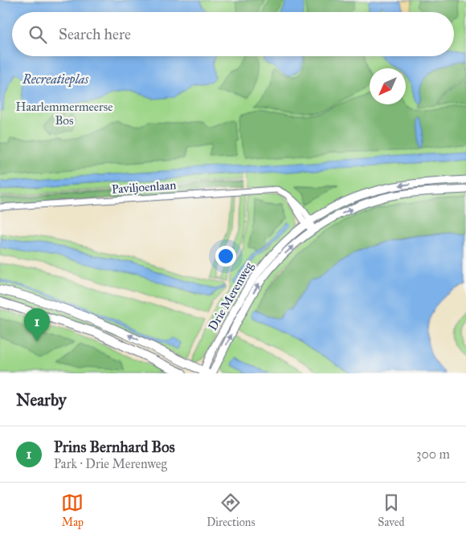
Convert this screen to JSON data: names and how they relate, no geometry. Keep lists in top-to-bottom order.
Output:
{
  "streets": {
    "highway": ["Drie Merenweg"],
    "street": ["Paviljoenlaan"]
  },
  "crossings": [
    ["Paviljoenlaan", "Drie Merenweg"]
  ],
  "water": ["Recreatieplas"],
  "parks": ["Haarlemmermeerse Bos"],
  "north": "bottom left",
  "page": {
    "search": "Search here",
    "pins": "1",
    "heading": "Nearby",
    "list": [
      {
        "mark": "1",
        "name": "Prins Bernhard Bos",
        "note": "Park · Drie Merenweg",
        "value": "300 m"
      }
    ],
    "nav": ["Map", "Directions", "Saved"]
  }
}
